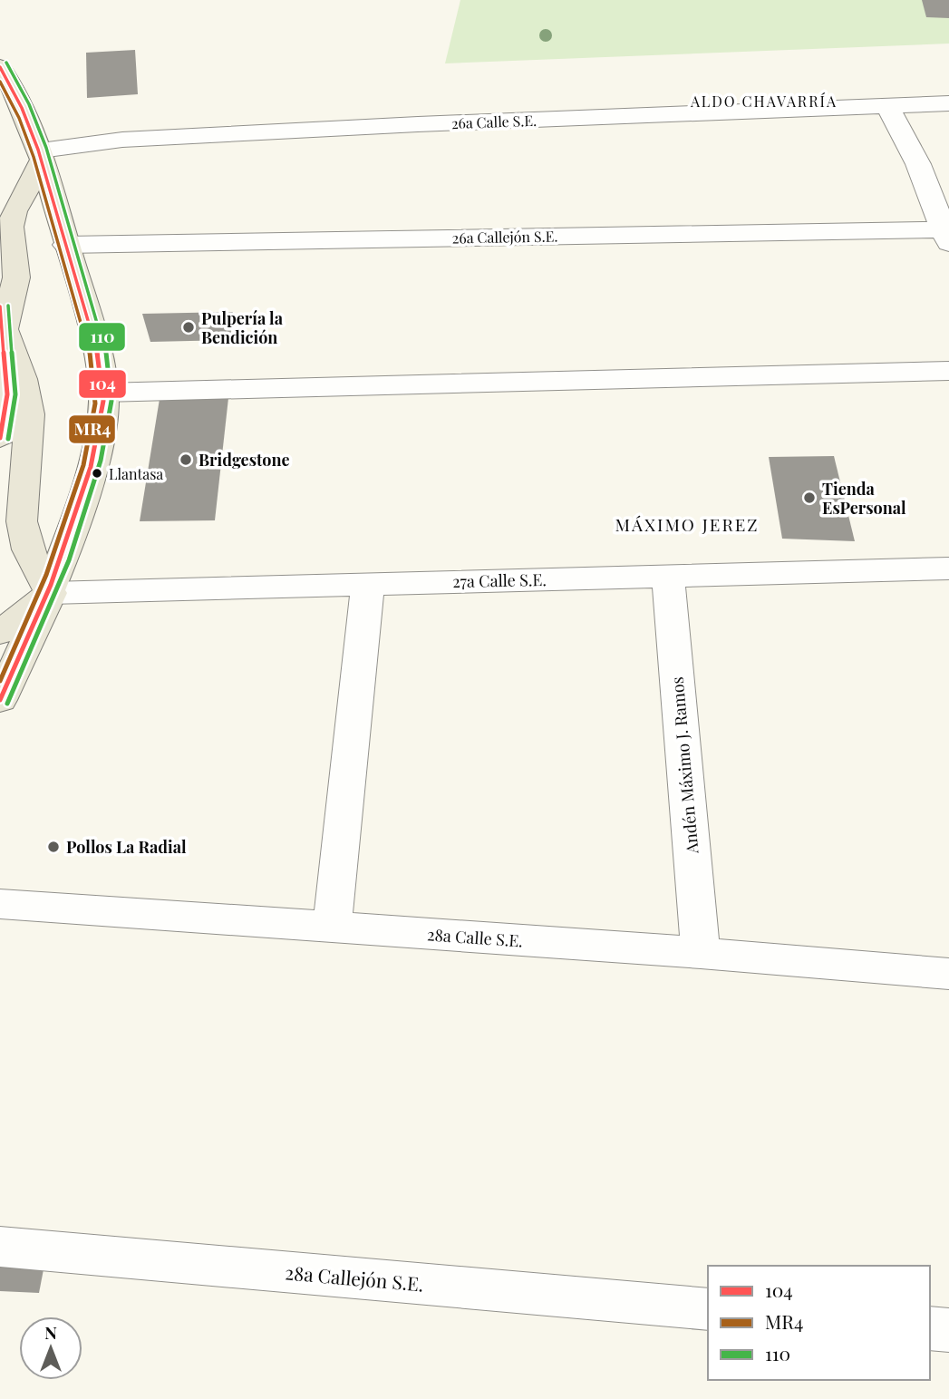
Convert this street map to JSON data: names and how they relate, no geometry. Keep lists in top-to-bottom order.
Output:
{
  "streets": {
    "street": [
      "26a Calle S.E.",
      "26a Callejón S.E.",
      "27a Calle S.E.",
      "Andén Máximo J. Ramos",
      "28a Calle S.E.",
      "28a Callejón S.E."
    ]
  },
  "crossings": [
    ["27a Calle S.E.", "Andén Máximo J. Ramos"],
    ["Andén Máximo J. Ramos", "28a Calle S.E."]
  ],
  "districts": ["ALDO CHAVARRÍA", "MÁXIMO JEREZ"],
  "places": [
    "Pulpería la Bendición",
    "Bridgestone",
    "Llantasa",
    "Tienda EsPersonal",
    "Pollos La Radial"
  ],
  "lines": ["transit line 110", "transit line 104", "transit line MR4"],
  "legend": ["104", "MR4", "110"],
  "north": "top"
}
